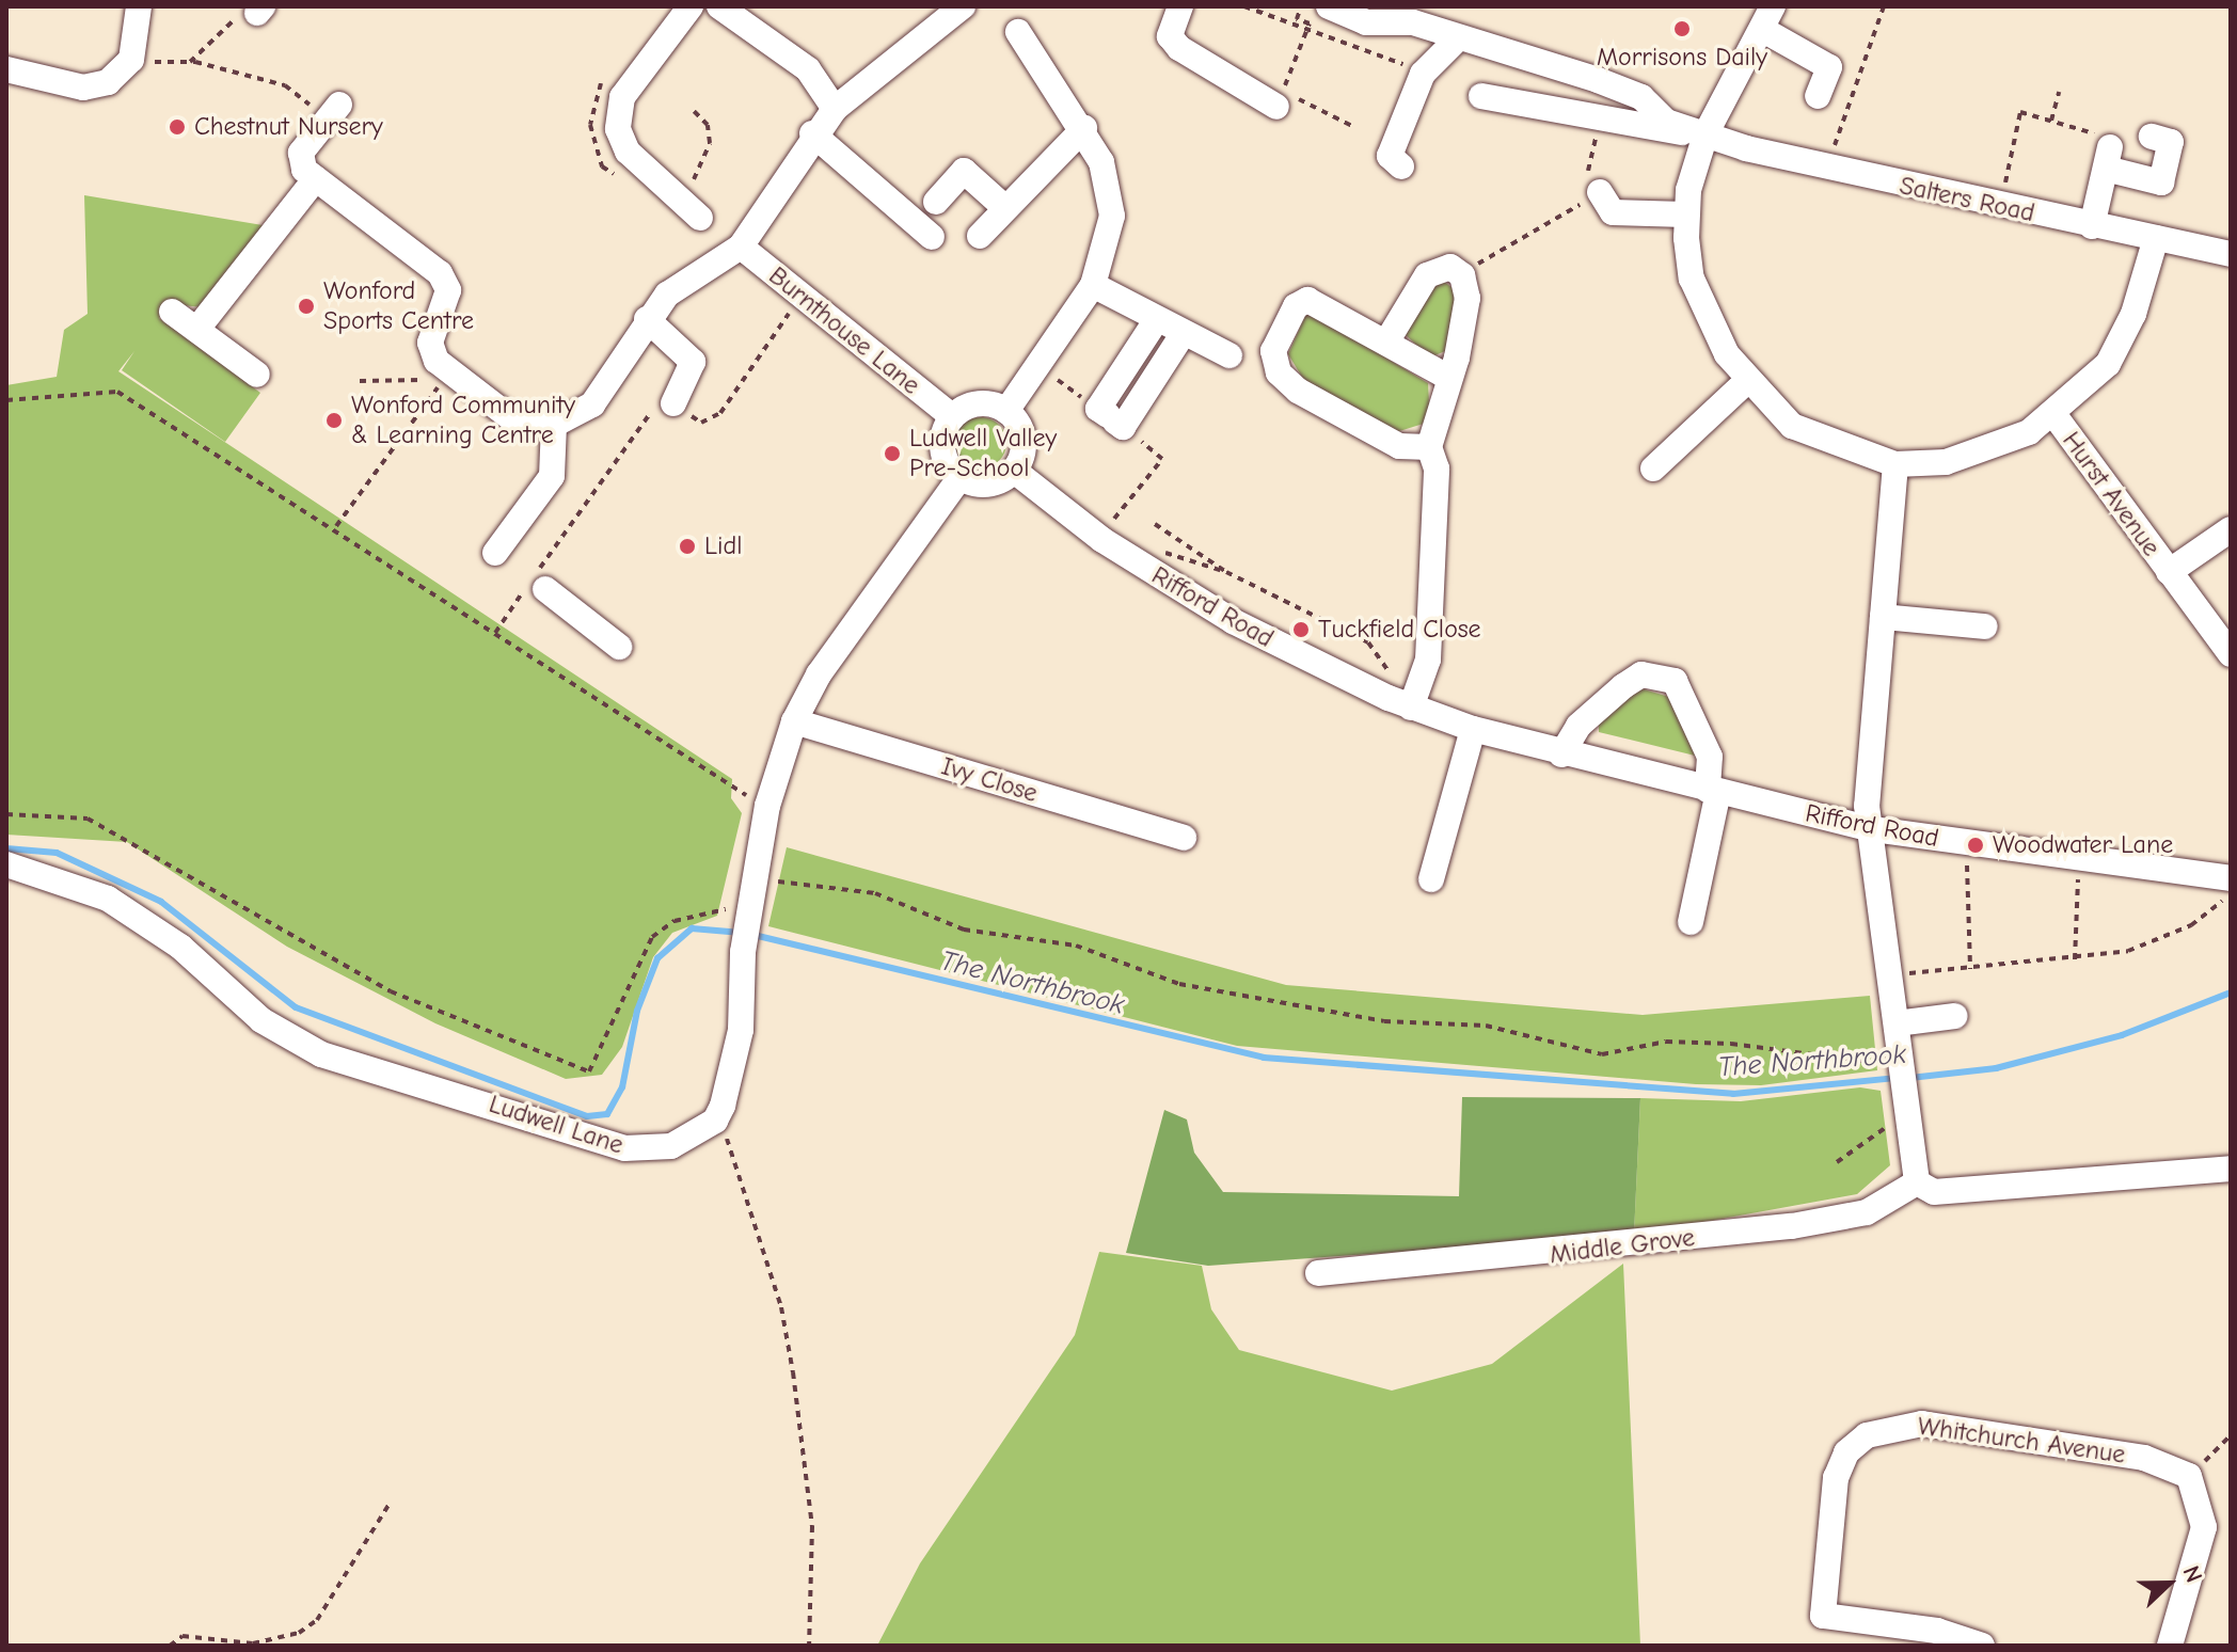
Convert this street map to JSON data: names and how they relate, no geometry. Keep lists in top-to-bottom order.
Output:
{
  "streets": {
    "street": [
      "Salters Road",
      "Burnthouse Lane",
      "Hurst Avenue",
      "Rifford Road",
      "Ivy Close",
      "Ludwell Lane",
      "Middle Grove",
      "Whitchurch Avenue"
    ]
  },
  "crossings": [
    ["Burnthouse Lane", "Rifford Road"]
  ],
  "water": ["The Northbrook"],
  "places": [
    "Morrisons Daily",
    "Chestnut Nursery",
    "Wonford Sports Centre",
    "Wonford Community & Learning Centre",
    "Ludwell Valley Pre-School",
    "Lidl",
    "Tuckfield Close",
    "Woodwater Lane"
  ],
  "north": "right"
}
